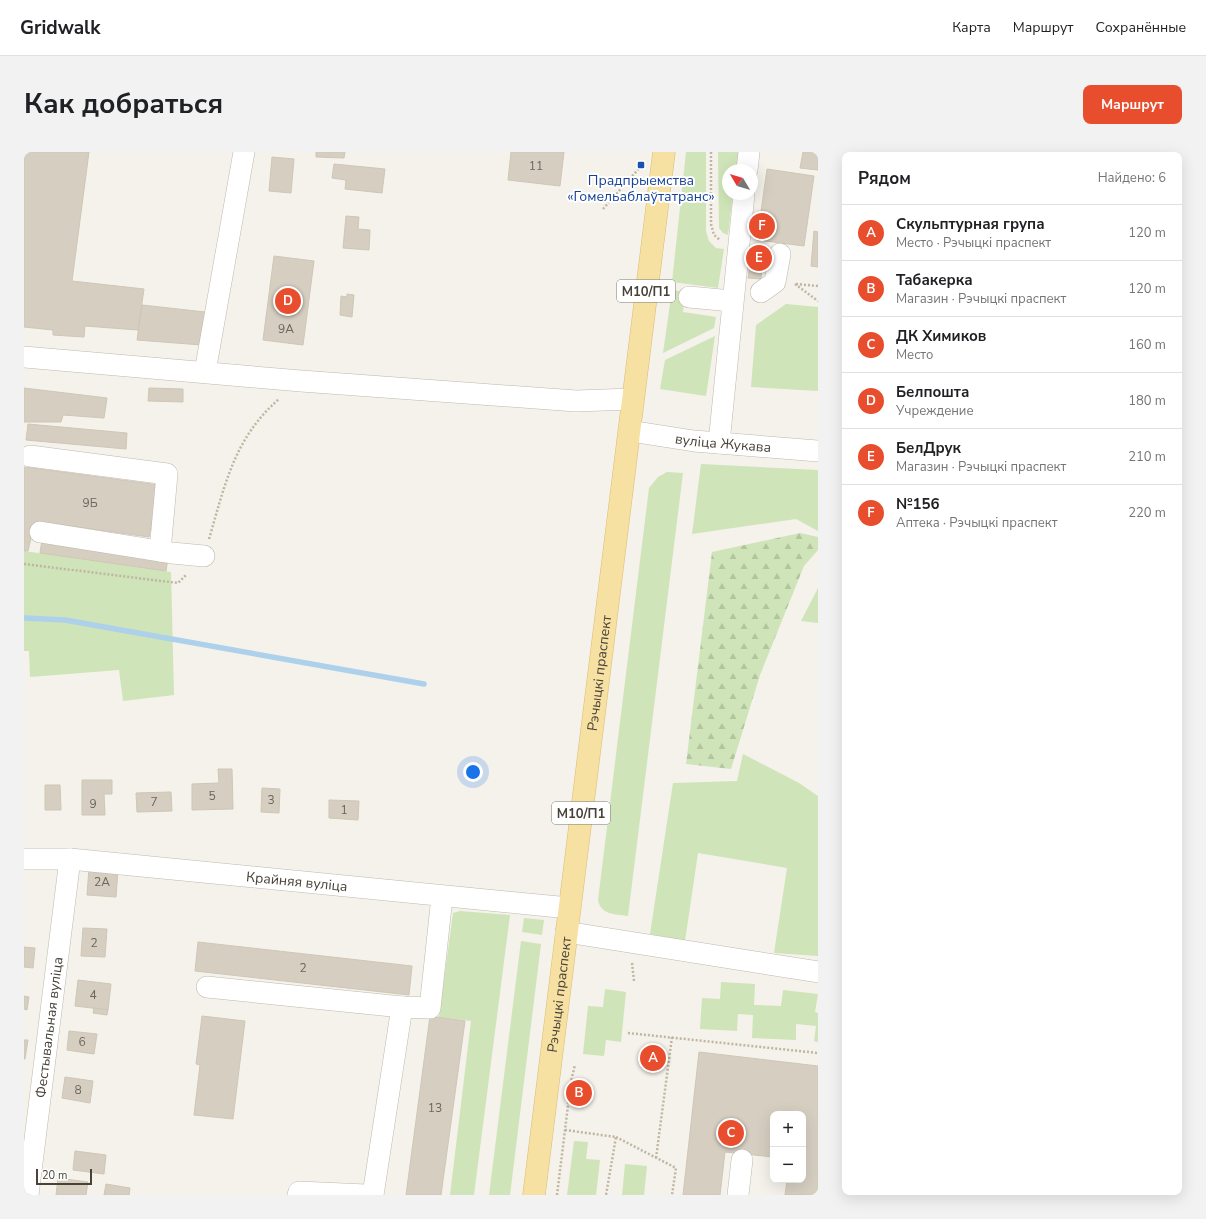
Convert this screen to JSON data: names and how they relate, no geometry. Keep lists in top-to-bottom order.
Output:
{
  "streets": {
    "main road": ["М10/П1", "Рэчыцкі праспект"],
    "street": ["вуліца Жукава", "Крайняя вуліца", "Фестывальная вуліца"]
  },
  "crossings": [
    ["вуліца Жукава", "Рэчыцкі праспект"],
    ["Рэчыцкі праспект", "Крайняя вуліца"],
    ["Крайняя вуліца", "Фестывальная вуліца"]
  ],
  "places": {
    "transit": ["Прадпрыемства «Гомельаблаўтатранс»"]
  },
  "house_numbers": [
    "11",
    "9А",
    "9Б",
    "5",
    "3",
    "7",
    "9",
    "1",
    "2А",
    "2",
    "2",
    "4",
    "6",
    "8",
    "13"
  ],
  "scale_bar": "20 m",
  "north": "top left",
  "page": {
    "header": "Gridwalk",
    "nav": ["Карта", "Маршрут", "Сохранённые"],
    "title": "Как добраться",
    "buttons": "Маршрут",
    "heading": ["Рядом", "Найдено: 6"],
    "list": [
      {
        "mark": "A",
        "name": "Скульптурная група",
        "note": "Место · Рэчыцкі праспект",
        "value": "120 m"
      },
      {
        "mark": "B",
        "name": "Табакерка",
        "note": "Магазин · Рэчыцкі праспект",
        "value": "120 m"
      },
      {
        "mark": "C",
        "name": "ДК Химиков",
        "note": "Место",
        "value": "160 m"
      },
      {
        "mark": "D",
        "name": "Белпошта",
        "note": "Учреждение",
        "value": "180 m"
      },
      {
        "mark": "E",
        "name": "БелДрук",
        "note": "Магазин · Рэчыцкі праспект",
        "value": "210 m"
      },
      {
        "mark": "F",
        "name": "№156",
        "note": "Аптека · Рэчыцкі праспект",
        "value": "220 m"
      }
    ],
    "pins": [
      "F",
      "E",
      "D",
      "A",
      "B",
      "C"
    ],
    "map_buttons": ["+", "−"],
    "scale": "20 m"
  }
}
